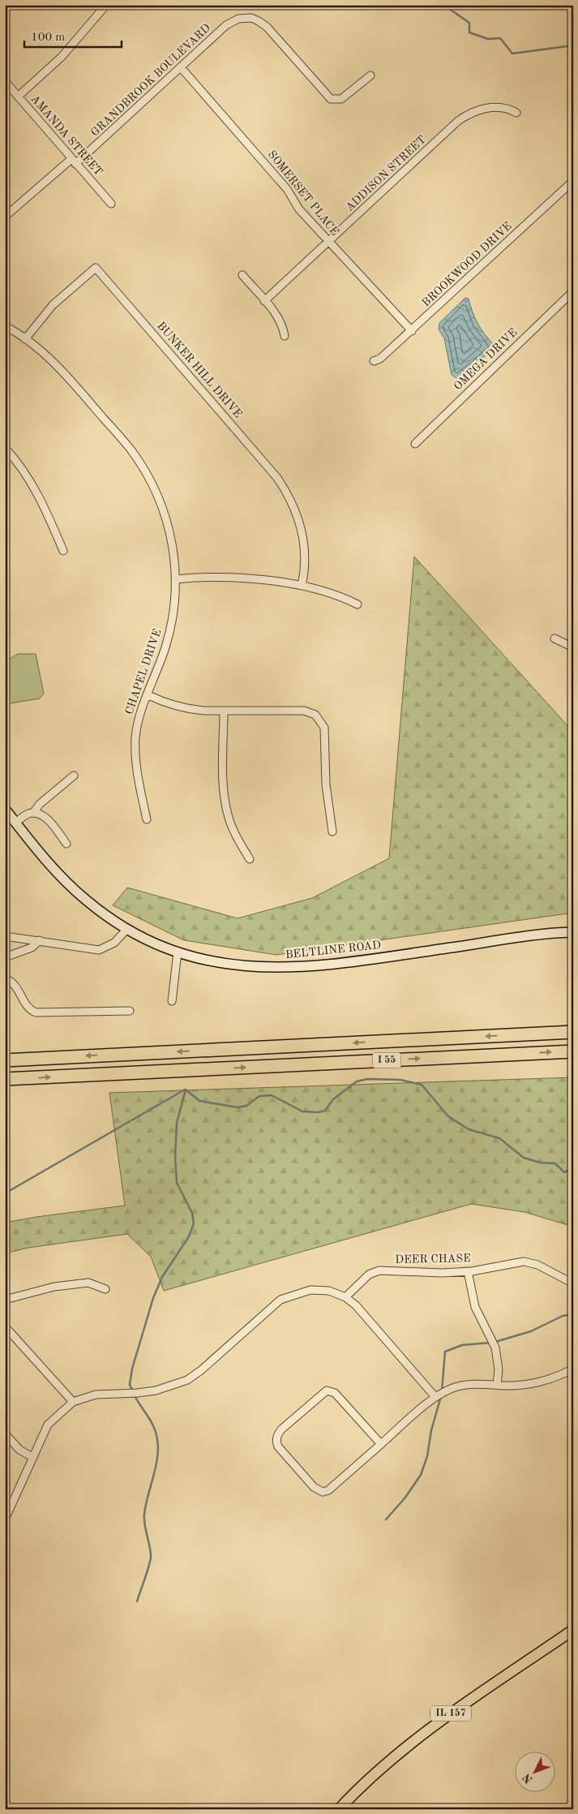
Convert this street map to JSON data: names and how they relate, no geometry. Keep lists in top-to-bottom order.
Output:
{
  "streets": {
    "highway": ["I 55"],
    "main road": ["BELTLINE ROAD", "IL 157"],
    "street": [
      "GRANDBROOK BOULEVARD",
      "AMANDA STREET",
      "ADDISON STREET",
      "SOMERSET PLACE",
      "BROOKWOOD DRIVE",
      "OMEGA DRIVE",
      "BUNKER HILL DRIVE",
      "CHAPEL DRIVE",
      "DEER CHASE"
    ]
  },
  "crossings": [
    ["GRANDBROOK BOULEVARD", "AMANDA STREET"],
    ["GRANDBROOK BOULEVARD", "SOMERSET PLACE"],
    ["ADDISON STREET", "SOMERSET PLACE"],
    ["SOMERSET PLACE", "BROOKWOOD DRIVE"],
    ["BUNKER HILL DRIVE", "CHAPEL DRIVE"]
  ],
  "scale_bar": "100 m",
  "north": "bottom left"
}
